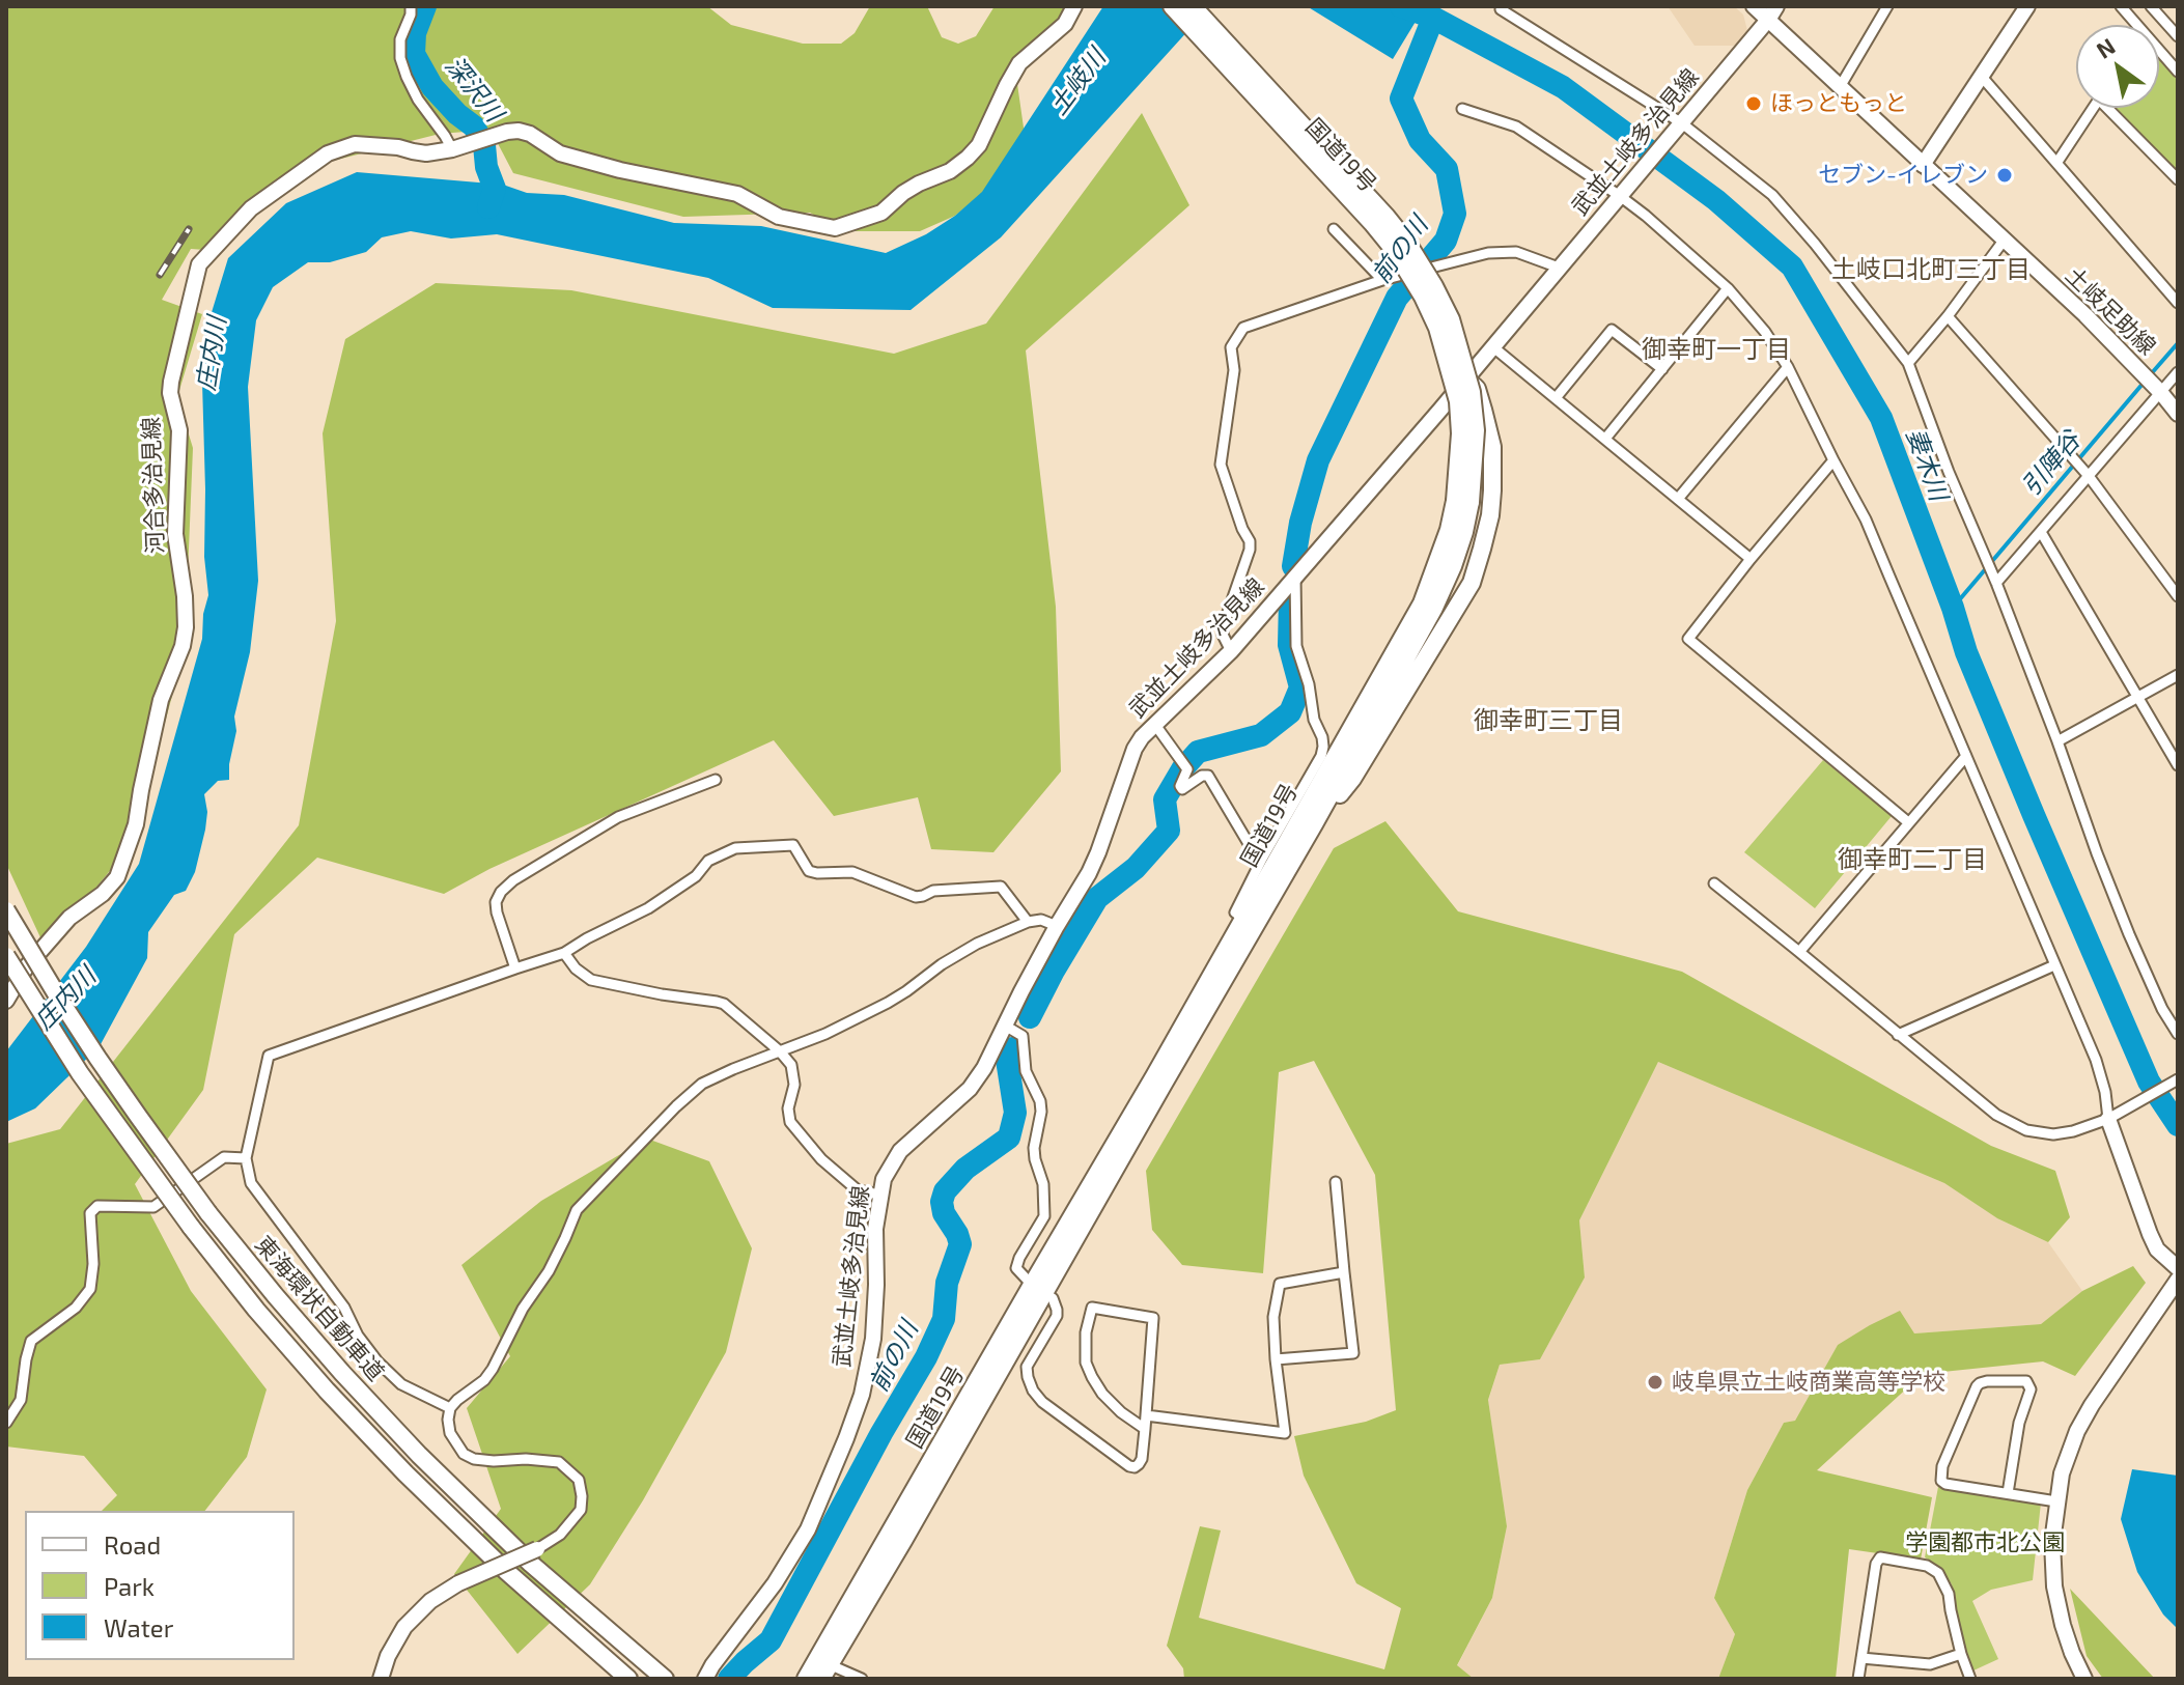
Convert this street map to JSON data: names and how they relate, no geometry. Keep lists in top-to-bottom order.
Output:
{
  "streets": {
    "highway": ["国道19号", "東海環状自動車道"],
    "main road": ["武並土岐多治見線", "土岐足助線", "河合多治見線"]
  },
  "crossings": [
    ["武並土岐多治見線", "土岐足助線"]
  ],
  "districts": [
    "土岐口北町三丁目",
    "御幸町一丁目",
    "御幸町三丁目",
    "御幸町二丁目"
  ],
  "water": [
    "土岐川",
    "深沢川",
    "前の川",
    "庄内川",
    "引陣谷",
    "妻木川"
  ],
  "parks": ["学園都市北公園"],
  "places": ["ほっともっと", "セブン-イレブン", "岐阜県立土岐商業高等学校"],
  "legend": ["Road", "Park", "Water"],
  "north": "top left"
}
